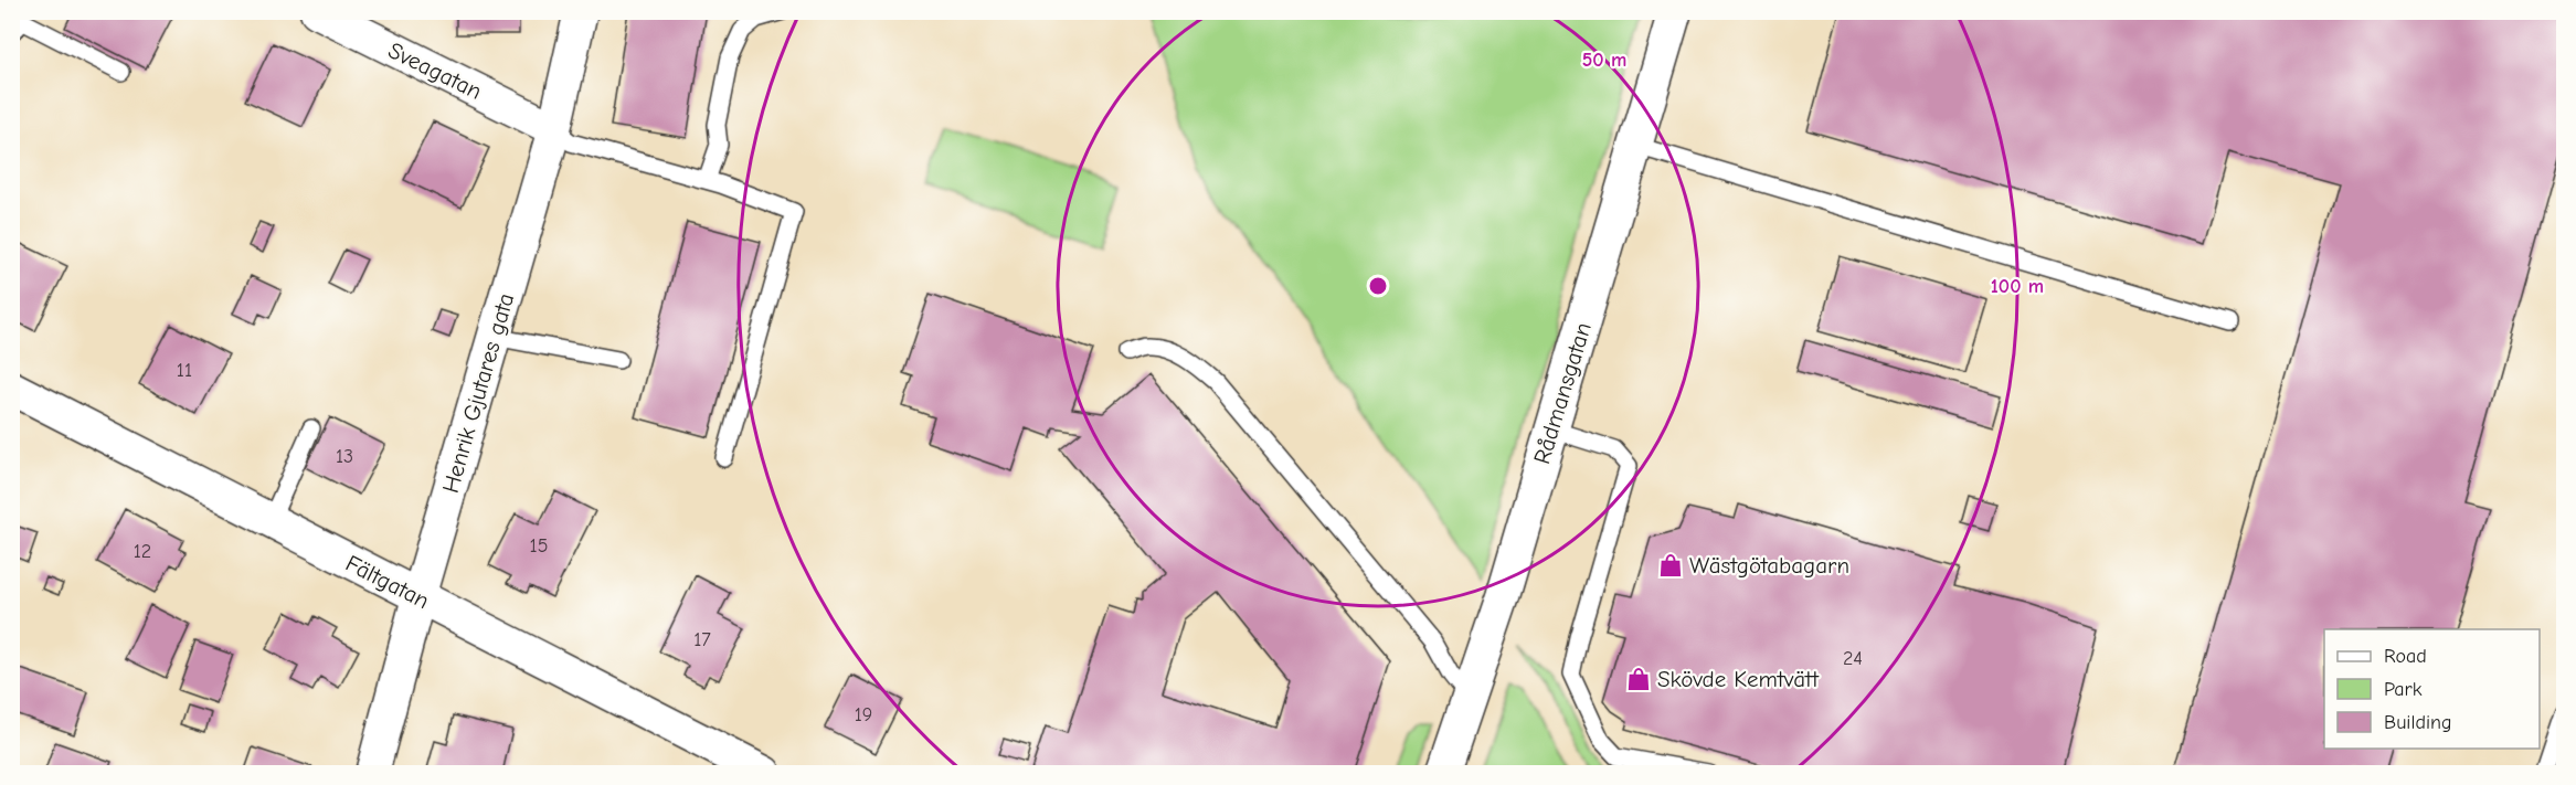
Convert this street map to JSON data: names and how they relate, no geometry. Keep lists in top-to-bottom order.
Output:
{
  "streets": {
    "street": [
      "Sveagatan",
      "Henrik Gjutares gata",
      "Rådmansgatan",
      "Fältgatan"
    ]
  },
  "crossings": [
    ["Sveagatan", "Henrik Gjutares gata"],
    ["Henrik Gjutares gata", "Fältgatan"]
  ],
  "places": {
    "shop": ["Wästgötabagarn", "Skövde Kemtvätt"]
  },
  "house_numbers": [
    "11",
    "13",
    "15",
    "12",
    "17",
    "24",
    "19"
  ],
  "legend": ["Road", "Park", "Building"],
  "rings": ["50 m", "100 m"]
}
